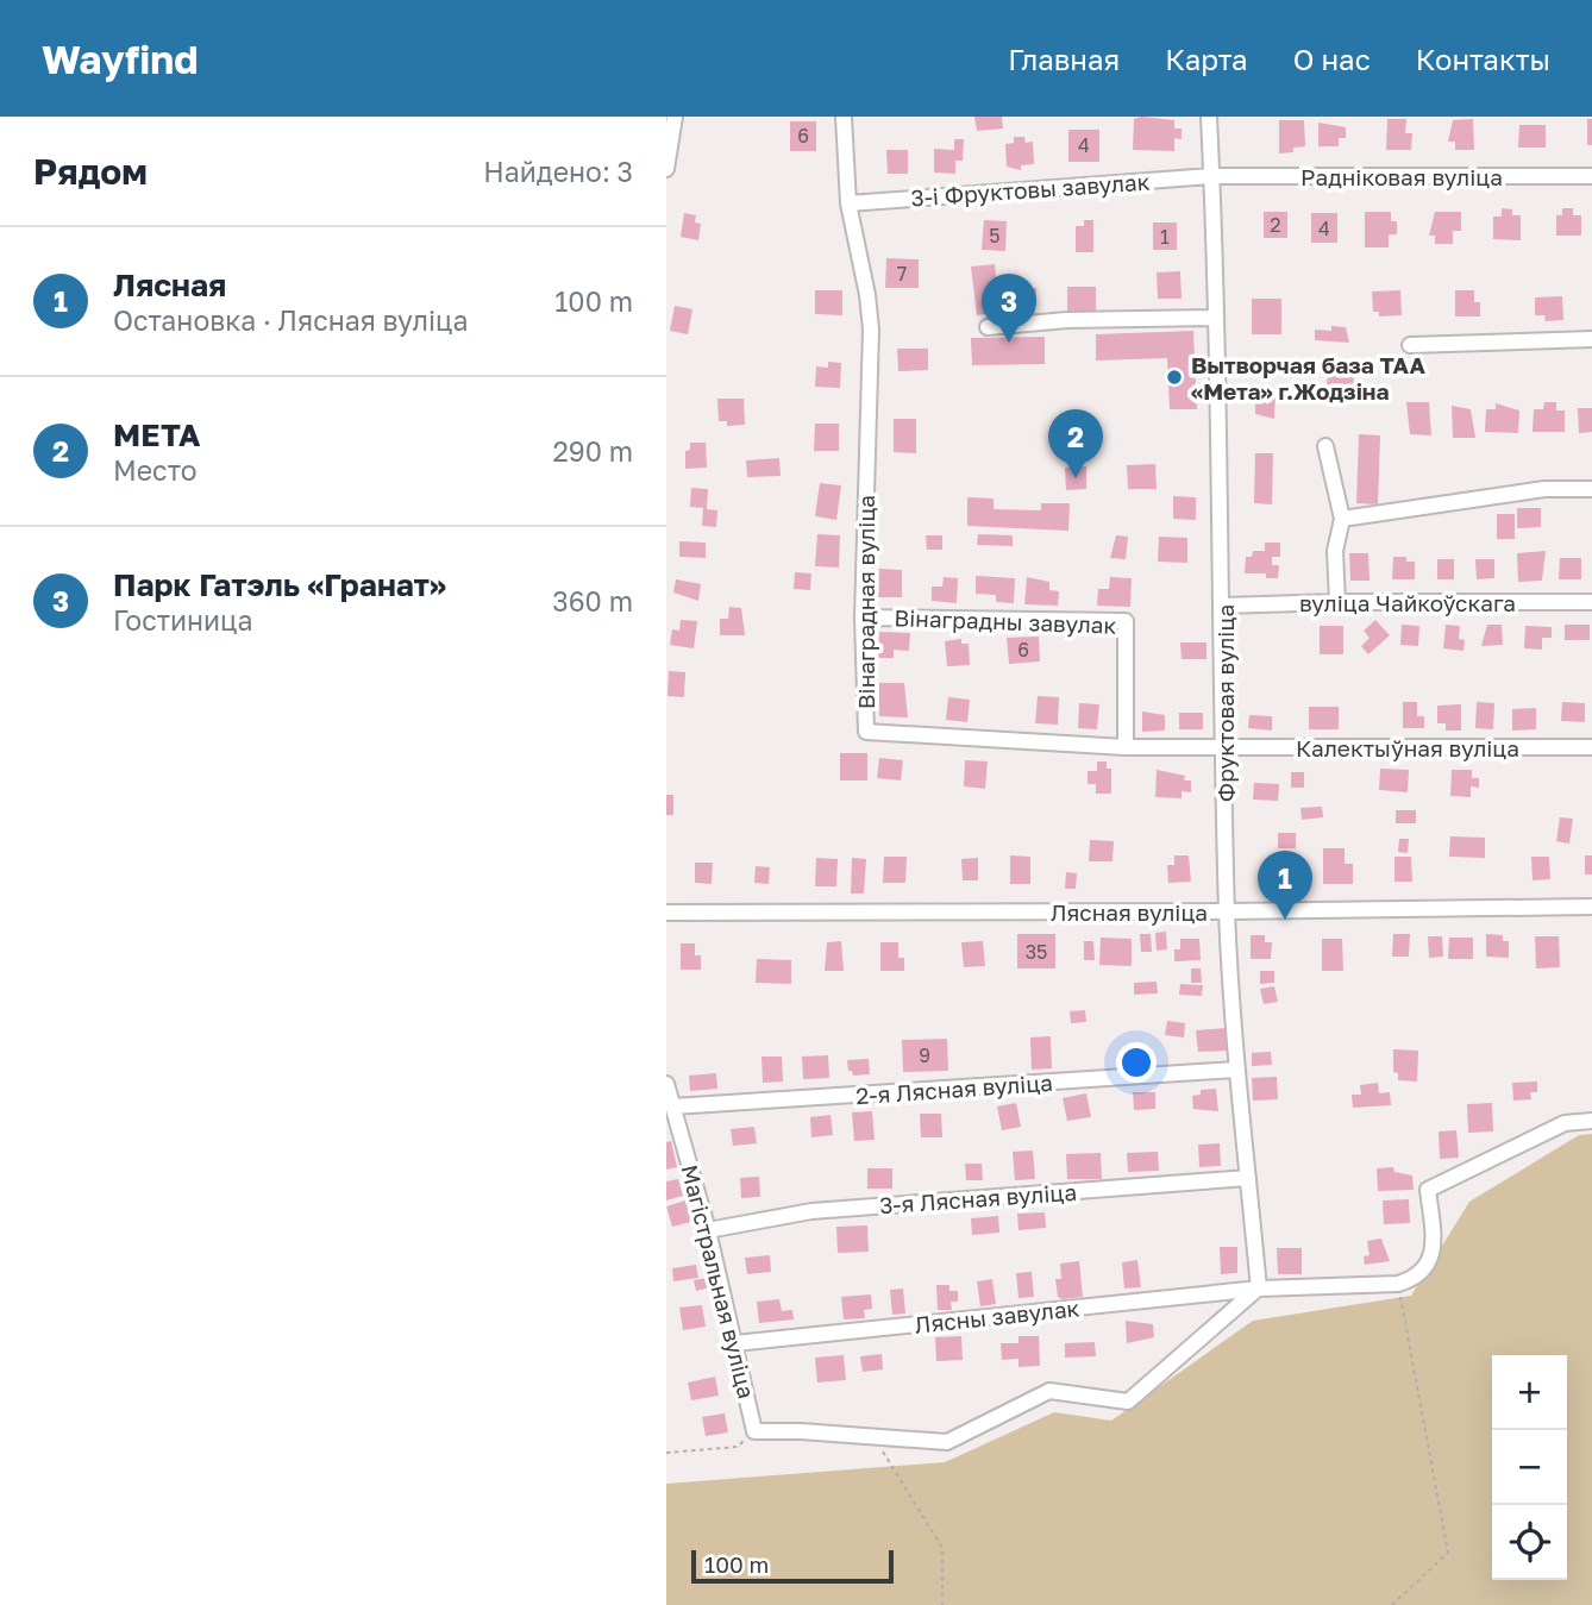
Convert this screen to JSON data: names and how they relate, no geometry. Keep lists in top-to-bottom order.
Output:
{
  "streets": {
    "street": [
      "Радніковая вуліца",
      "3-і Фруктовы завулак",
      "Вінаградная вуліца",
      "вуліца Чайкоўскага",
      "Вінаградны завулак",
      "Фруктовая вуліца",
      "Калектыўная вуліца",
      "Лясная вуліца",
      "2-я Лясная вуліца",
      "3-я Лясная вуліца",
      "Магістральная вуліца",
      "Лясны завулак"
    ]
  },
  "crossings": [
    ["Радніковая вуліца", "3-і Фруктовы завулак"],
    ["Радніковая вуліца", "Фруктовая вуліца"],
    ["3-і Фруктовы завулак", "Вінаградная вуліца"],
    ["3-і Фруктовы завулак", "Фруктовая вуліца"],
    ["Вінаградная вуліца", "Вінаградны завулак"],
    ["Вінаградная вуліца", "Фруктовая вуліца"],
    ["Вінаградная вуліца", "Калектыўная вуліца"],
    ["вуліца Чайкоўскага", "Фруктовая вуліца"],
    ["Фруктовая вуліца", "Калектыўная вуліца"],
    ["Фруктовая вуліца", "Лясная вуліца"],
    ["Фруктовая вуліца", "2-я Лясная вуліца"],
    ["Фруктовая вуліца", "3-я Лясная вуліца"],
    ["Фруктовая вуліца", "Лясны завулак"],
    ["2-я Лясная вуліца", "Магістральная вуліца"],
    ["3-я Лясная вуліца", "Магістральная вуліца"],
    ["Магістральная вуліца", "Лясны завулак"]
  ],
  "places": ["Вытворчая база ТАА «Мета» г.Жодзіна"],
  "house_numbers": [
    "6",
    "4",
    "2",
    "4",
    "5",
    "1",
    "7",
    "6",
    "35",
    "9"
  ],
  "scale_bar": "100 m",
  "page": {
    "header": "Wayfind",
    "nav": [
      "Главная",
      "Карта",
      "О нас",
      "Контакты"
    ],
    "heading": ["Рядом", "Найдено: 3"],
    "list": [
      {
        "mark": "1",
        "name": "Лясная",
        "note": "Остановка · Лясная вуліца",
        "value": "100 m"
      },
      {
        "mark": "2",
        "name": "МЕТА",
        "note": "Место",
        "value": "290 m"
      },
      {
        "mark": "3",
        "name": "Парк Гатэль «Гранат»",
        "note": "Гостиница",
        "value": "360 m"
      }
    ],
    "pins": ["3", "2", "1"],
    "map_buttons": ["+", "−"],
    "scale": "100 m"
  }
}
